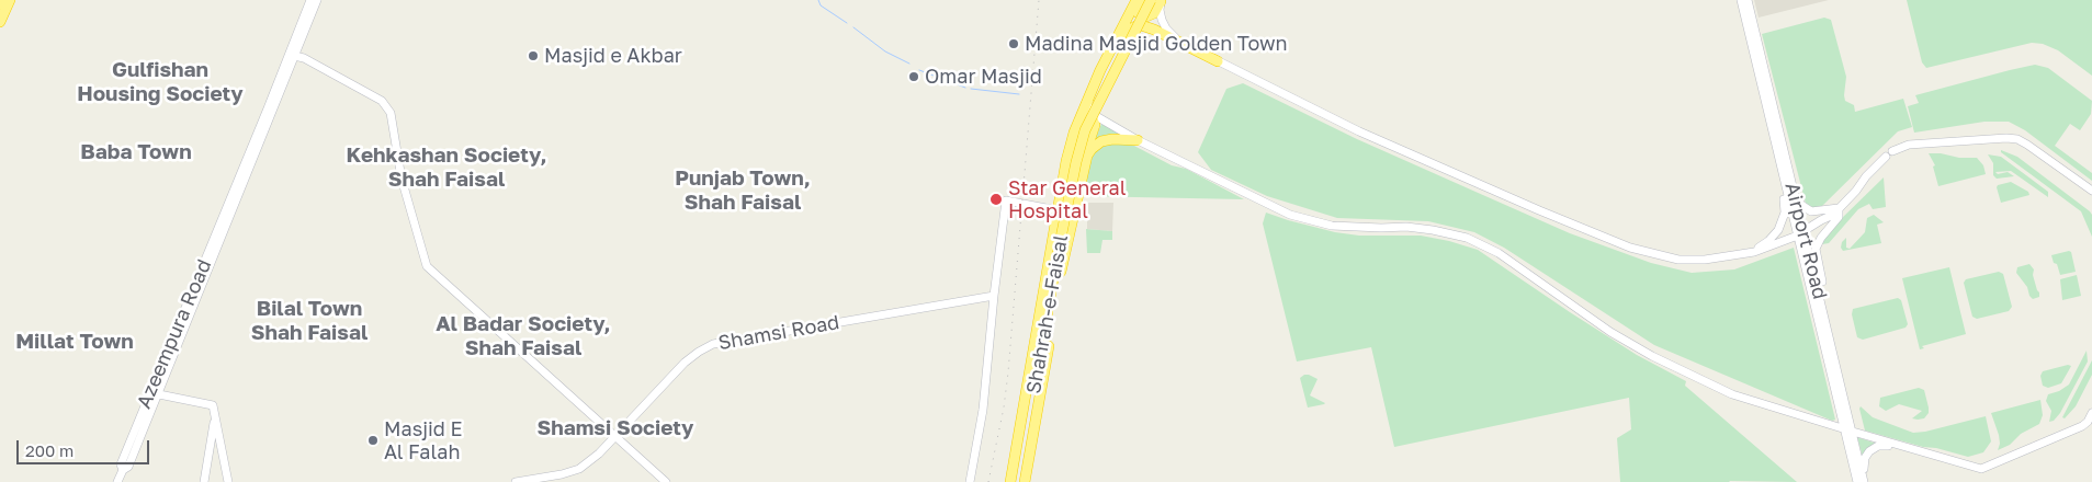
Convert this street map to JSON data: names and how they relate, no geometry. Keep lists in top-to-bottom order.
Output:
{
  "streets": {
    "highway": ["Shahrah-e-Faisal"],
    "main road": ["Airport Road", "Shamsi Road", "Azeempura Road"]
  },
  "districts": [
    "Gulfishan Housing Society",
    "Baba Town",
    "Kehkashan Society, Shah Faisal",
    "Punjab Town, Shah Faisal",
    "Bilal Town Shah Faisal",
    "Al Badar Society, Shah Faisal",
    "Millat Town",
    "Shamsi Society"
  ],
  "places": [
    "Madina Masjid Golden Town",
    "Masjid e Akbar",
    "Omar Masjid",
    "Star General Hospital",
    "Masjid E Al Falah"
  ],
  "scale_bar": "200 m"
}
